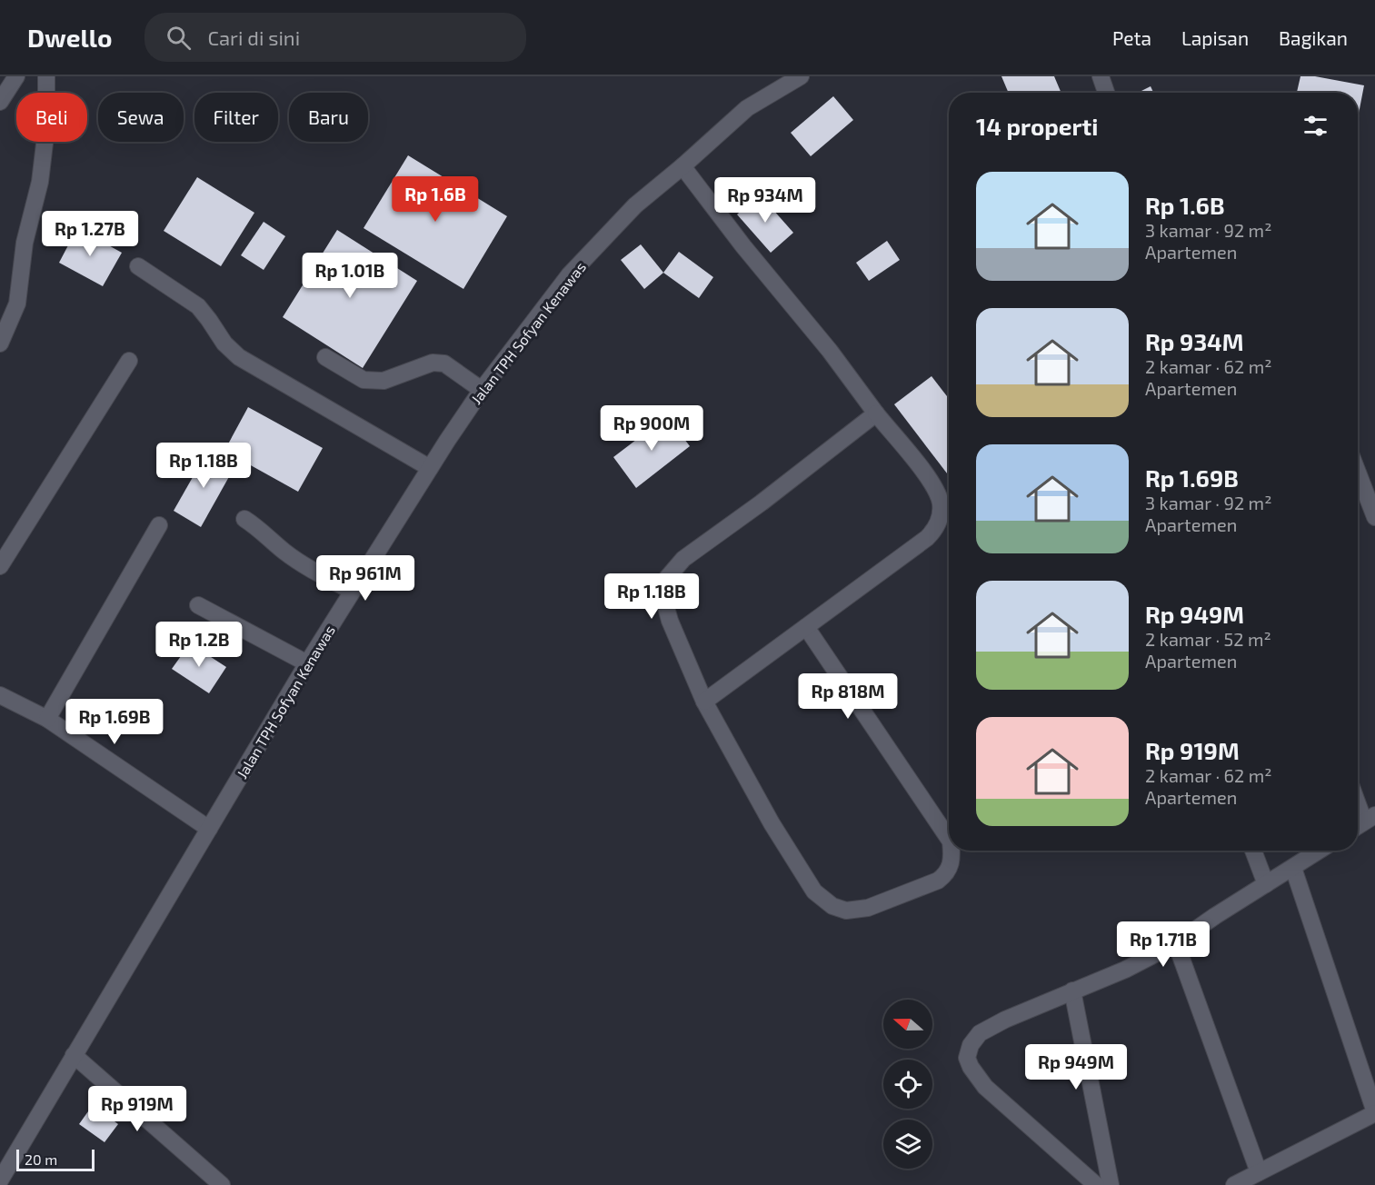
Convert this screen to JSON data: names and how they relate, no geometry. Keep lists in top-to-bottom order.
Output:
{
  "streets": {
    "street": ["Jalan TPH Sofyan Kenawas"]
  },
  "scale_bar": "20 m",
  "north": "left",
  "page": {
    "header": "Dwello",
    "search": "Cari di sini",
    "nav": ["Peta", "Lapisan", "Bagikan"],
    "chip": [
      "Beli",
      "Sewa",
      "Filter",
      "Baru"
    ],
    "heading": "14 properti",
    "list": [
      {
        "name": "Rp 1.6B",
        "note": "3 kamar · 92 m² · Apartemen"
      },
      {
        "name": "Rp 934M",
        "note": "2 kamar · 62 m² · Apartemen"
      },
      {
        "name": "Rp 1.69B",
        "note": "3 kamar · 92 m² · Apartemen"
      },
      {
        "name": "Rp 949M",
        "note": "2 kamar · 52 m² · Apartemen"
      },
      {
        "name": "Rp 919M",
        "note": "2 kamar · 62 m² · Apartemen"
      }
    ],
    "price": [
      "Rp 1.6B",
      "Rp 934M",
      "Rp 1.27B",
      "Rp 1.01B",
      "Rp 900M",
      "Rp 1.18B",
      "Rp 961M",
      "Rp 1.18B",
      "Rp 1.2B",
      "Rp 818M",
      "Rp 1.69B",
      "Rp 1.71B",
      "Rp 949M",
      "Rp 919M"
    ],
    "scale": "20 m"
  }
}
